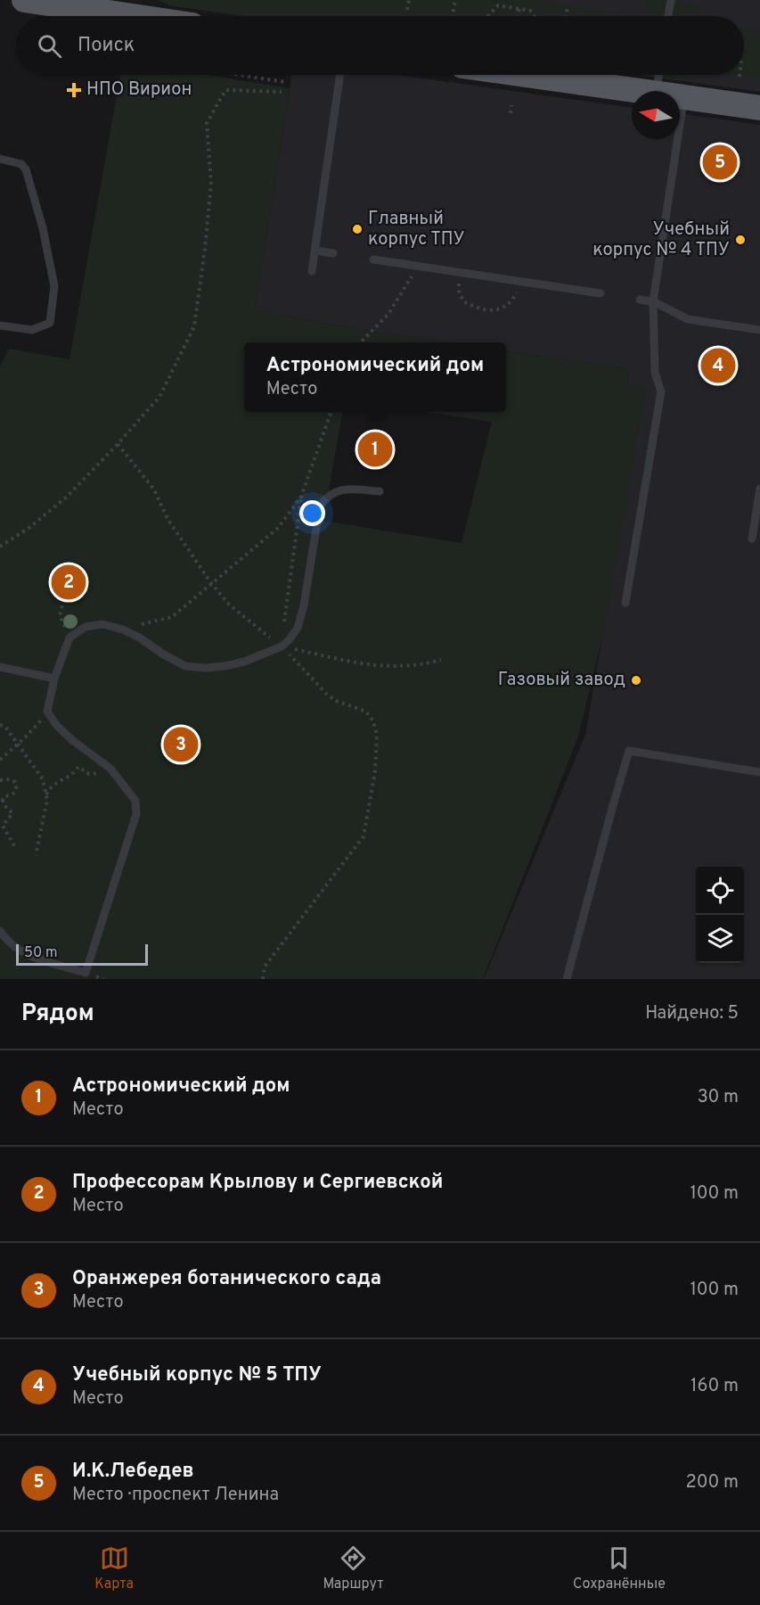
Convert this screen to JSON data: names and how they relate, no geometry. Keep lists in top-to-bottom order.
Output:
{
  "places": {
    "health": ["НПО Вирион"],
    "other": ["Главный корпус ТПУ", "Учебный корпус № 4 ТПУ", "Газовый завод"]
  },
  "scale_bar": "50 m",
  "north": "left",
  "page": {
    "search": "Поиск",
    "pins": [
      "5",
      "4",
      "1",
      "2",
      "3"
    ],
    "popup": ["Астрономический дом", "Место"],
    "scale": "50 m",
    "heading": ["Рядом", "Найдено: 5"],
    "list": [
      {
        "mark": "1",
        "name": "Астрономический дом",
        "note": "Место",
        "value": "30 m"
      },
      {
        "mark": "2",
        "name": "Профессорам Крылову и Сергиевской",
        "note": "Место",
        "value": "100 m"
      },
      {
        "mark": "3",
        "name": "Оранжерея ботанического сада",
        "note": "Место",
        "value": "100 m"
      },
      {
        "mark": "4",
        "name": "Учебный корпус № 5 ТПУ",
        "note": "Место",
        "value": "160 m"
      },
      {
        "mark": "5",
        "name": "И.К.Лебедев",
        "note": "Место · проспект Ленина",
        "value": "200 m"
      }
    ],
    "nav": ["Карта", "Маршрут", "Сохранённые"]
  }
}
